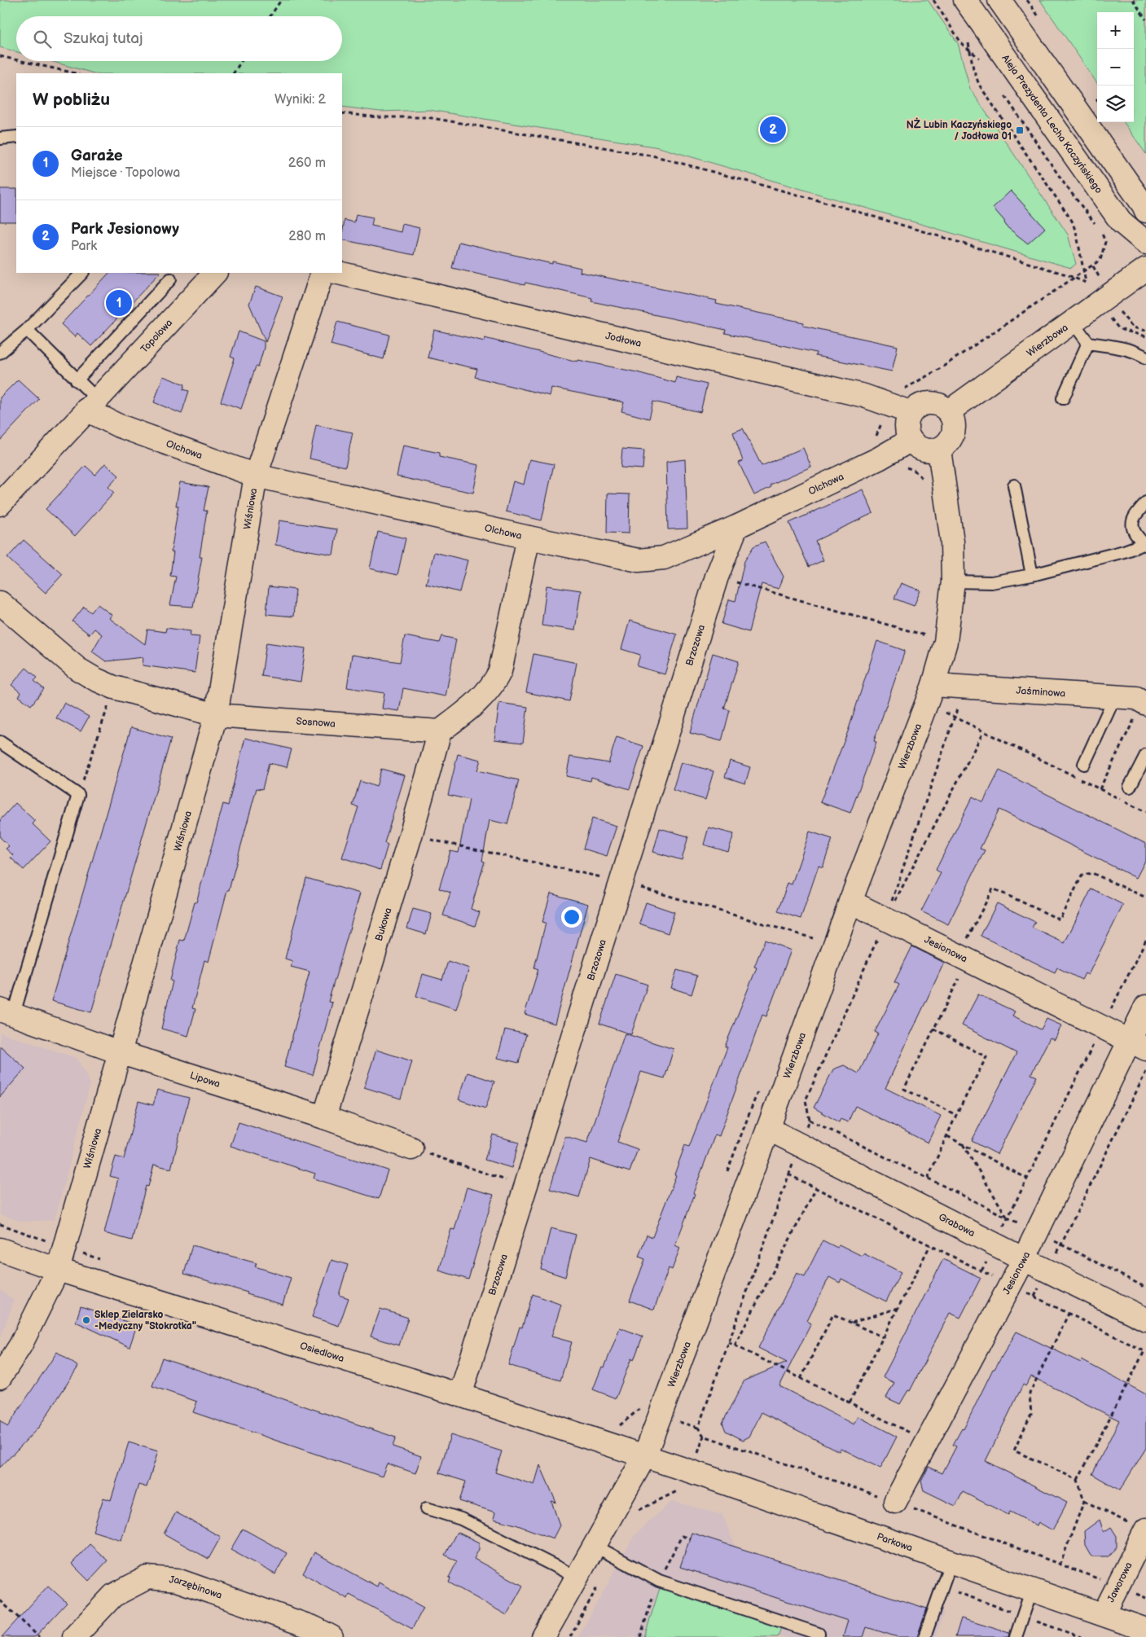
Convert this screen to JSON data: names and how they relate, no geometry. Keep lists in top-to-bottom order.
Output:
{
  "streets": {
    "street": [
      "Aleja Prezydenta Lecha Kaczyńskiego",
      "Topolowa",
      "Jodłowa",
      "Wierzbowa",
      "Olchowa",
      "Wiśniowa",
      "Brzozowa",
      "Jaśminowa",
      "Sosnowa",
      "Bukowa",
      "Jesionowa",
      "Lipowa",
      "Grabowa",
      "Osiedlowa",
      "Parkowa",
      "Jaworowa",
      "Jarzębinowa"
    ]
  },
  "crossings": [
    ["Topolowa", "Olchowa"],
    ["Jodłowa", "Wierzbowa"],
    ["Jodłowa", "Olchowa"],
    ["Wierzbowa", "Olchowa"],
    ["Wierzbowa", "Jaśminowa"],
    ["Wierzbowa", "Jesionowa"],
    ["Wierzbowa", "Grabowa"],
    ["Wierzbowa", "Osiedlowa"],
    ["Wierzbowa", "Parkowa"],
    ["Olchowa", "Wiśniowa"],
    ["Olchowa", "Brzozowa"],
    ["Wiśniowa", "Sosnowa"],
    ["Wiśniowa", "Lipowa"],
    ["Wiśniowa", "Osiedlowa"],
    ["Brzozowa", "Osiedlowa"],
    ["Sosnowa", "Bukowa"],
    ["Bukowa", "Lipowa"],
    ["Jesionowa", "Grabowa"],
    ["Osiedlowa", "Parkowa"],
    ["Parkowa", "Jaworowa"]
  ],
  "places": {
    "transit": ["NŻ Lubin Kaczyńskiego / Jodłowa 01"],
    "other": ["Sklep Zielarsko -Medyczny \"Stokrotka\""]
  },
  "page": {
    "map_buttons": ["+", "−"],
    "search": "Szukaj tutaj",
    "heading": ["W pobliżu", "Wyniki: 2"],
    "pins": ["2", "1"],
    "list": [
      {
        "mark": "1",
        "name": "Garaże",
        "note": "Miejsce · Topolowa",
        "value": "260 m"
      },
      {
        "mark": "2",
        "name": "Park Jesionowy",
        "note": "Park",
        "value": "280 m"
      }
    ]
  }
}
